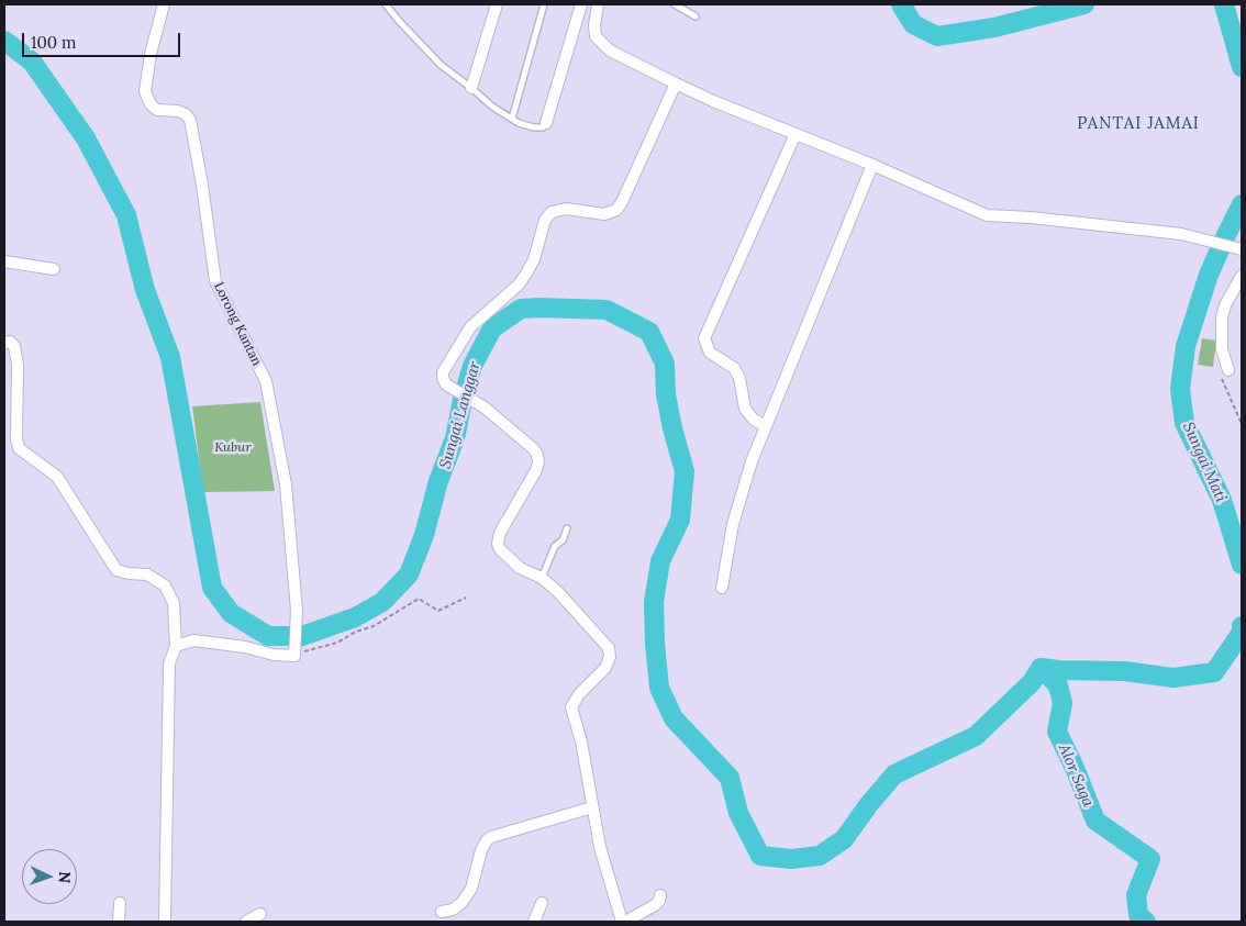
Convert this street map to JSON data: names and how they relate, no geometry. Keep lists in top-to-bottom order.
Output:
{
  "streets": {
    "street": ["Lorong Kantan"]
  },
  "districts": ["PANTAI JAMAI"],
  "water": ["Sungai Langgar", "Sungai Mati", "Alor Saga"],
  "parks": ["Kubur"],
  "scale_bar": "100 m",
  "north": "right"
}
